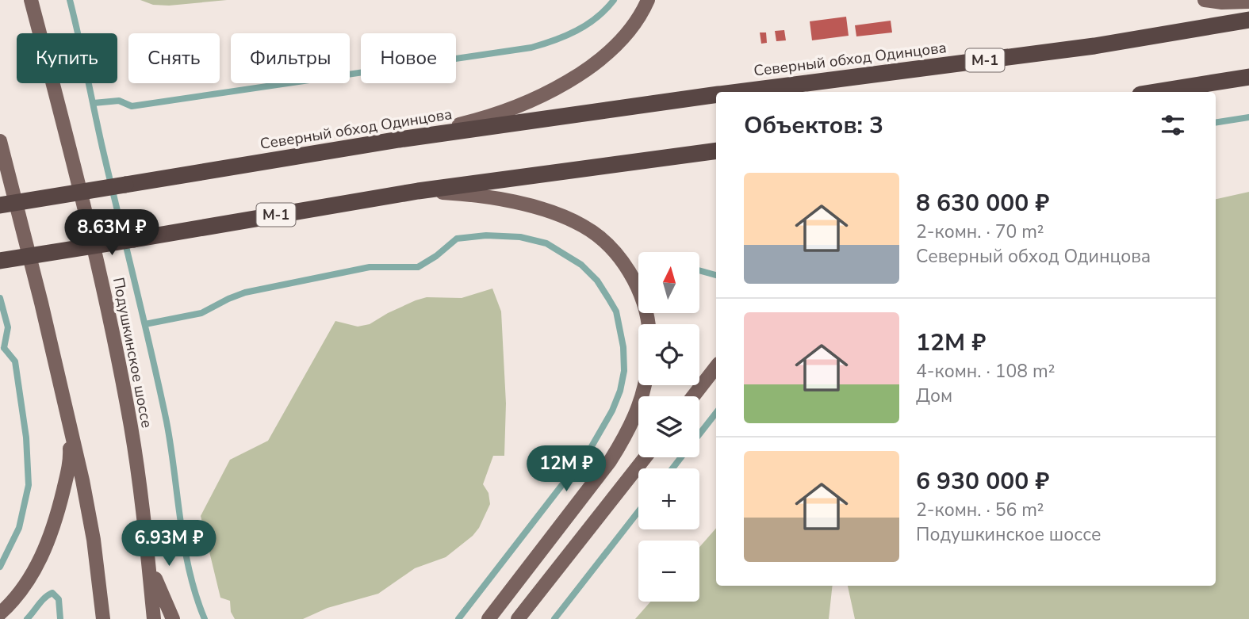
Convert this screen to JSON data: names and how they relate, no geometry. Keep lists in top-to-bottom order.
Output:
{
  "streets": {
    "highway": ["Северный обход Одинцова", "М-1"],
    "main road": ["Подушкинское шоссе"]
  },
  "north": "top",
  "page": {
    "chip": [
      "Купить",
      "Снять",
      "Фильтры",
      "Новое"
    ],
    "heading": "Объектов: 3",
    "list": [
      {
        "name": "8 630 000 ₽",
        "note": "2-комн. · 70 m² · Северный обход Одинцова"
      },
      {
        "name": "12M ₽",
        "note": "4-комн. · 108 m² · Дом"
      },
      {
        "name": "6 930 000 ₽",
        "note": "2-комн. · 56 m² · Подушкинское шоссе"
      }
    ],
    "price": ["8.63M ₽", "12M ₽", "6.93M ₽"],
    "map_buttons": ["+", "−"]
  }
}
